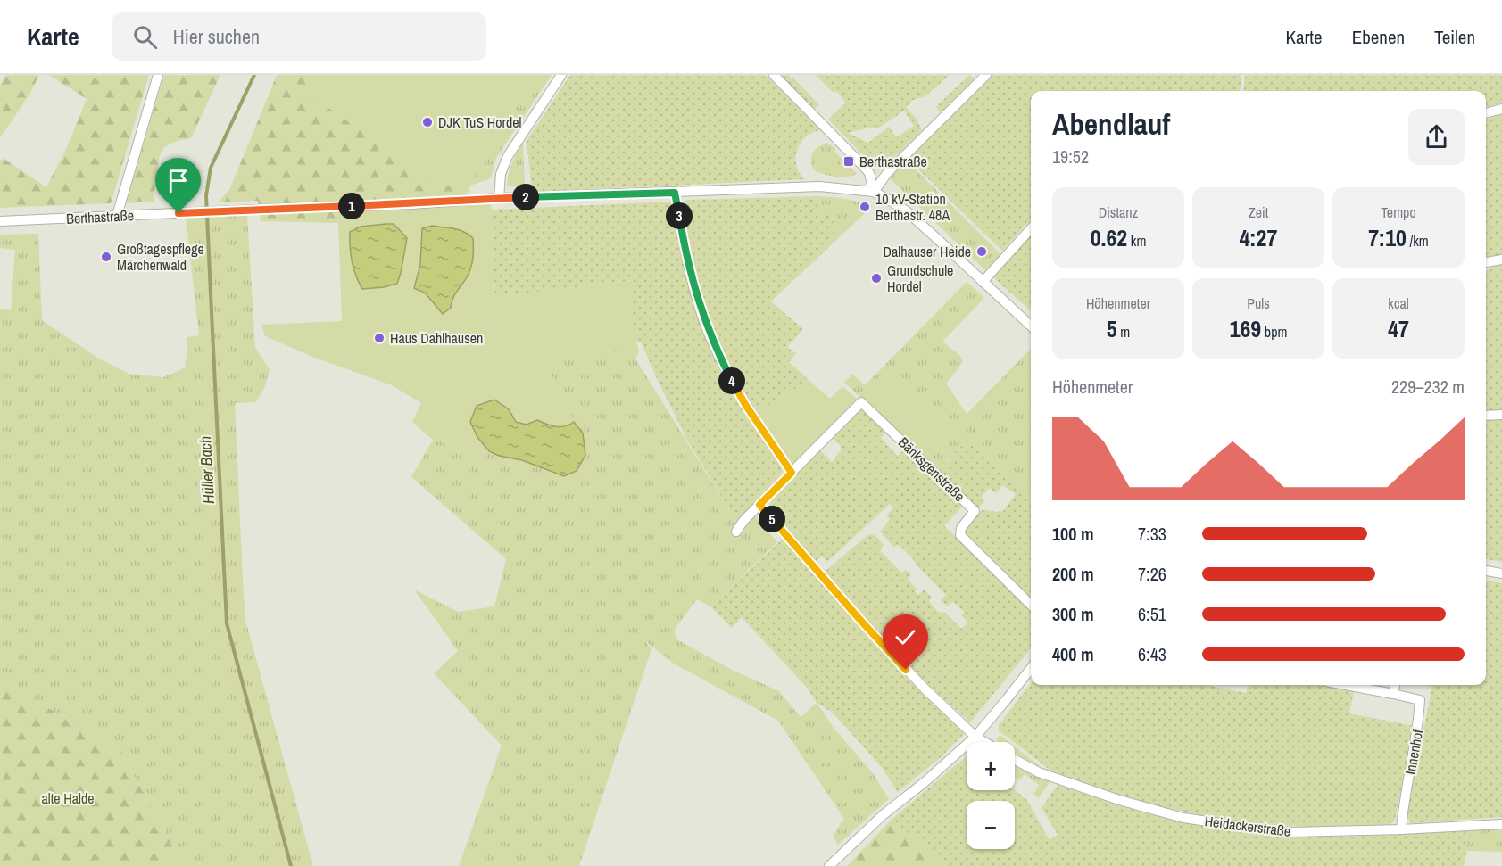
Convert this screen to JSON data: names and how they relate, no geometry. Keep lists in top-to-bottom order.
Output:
{
  "streets": {
    "street": [
      "Berthastraße",
      "Bänksgenstraße",
      "Innenhof",
      "Heidackerstraße"
    ]
  },
  "crossings": [
    ["Innenhof", "Heidackerstraße"]
  ],
  "water": ["Hüller Bach"],
  "parks": ["alte Halde"],
  "places": {
    "other": [
      "DJK TuS Hordel",
      "10 kV-Station Berthastr. 48A",
      "Dalhauser Heide",
      "Großtagespflege Märchenwald",
      "Grundschule Hordel",
      "Haus Dahlhausen"
    ],
    "transit": ["Berthastraße"]
  },
  "page": {
    "header": "Karte",
    "search": "Hier suchen",
    "nav": ["Karte", "Ebenen", "Teilen"],
    "heading": ["Abendlauf", "19:52"],
    "stats": [
      ["Distanz", "0.62 km"],
      ["Zeit", "4:27"],
      ["Tempo", "7:10 /km"],
      ["Höhenmeter", "5 m"],
      ["Puls", "169 bpm"],
      ["kcal", "47"]
    ],
    "pins": [
      "2",
      "1",
      "3",
      "4",
      "5"
    ],
    "chart": ["Höhenmeter", "229–232 m"],
    "list": [
      {
        "name": "100 m",
        "note": "7:33"
      },
      {
        "name": "200 m",
        "note": "7:26"
      },
      {
        "name": "300 m",
        "note": "6:51"
      },
      {
        "name": "400 m",
        "note": "6:43"
      }
    ],
    "map_buttons": ["+", "−"]
  }
}
